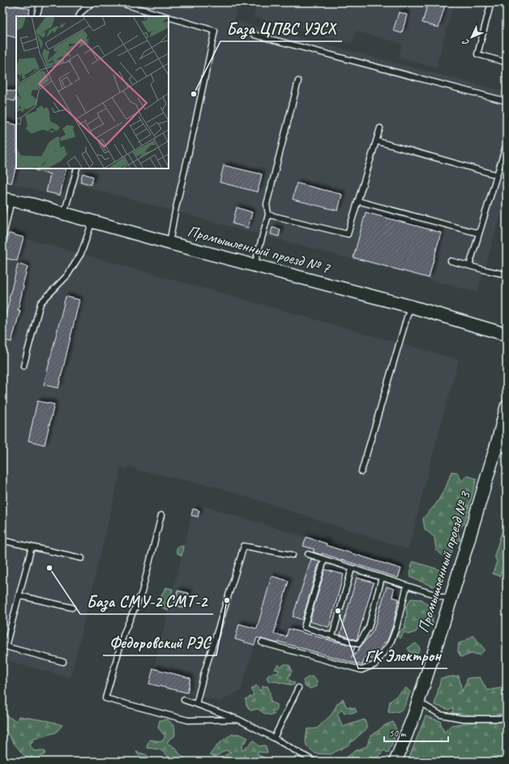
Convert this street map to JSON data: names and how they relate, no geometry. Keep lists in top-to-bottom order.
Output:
{
  "streets": {
    "street": ["Промышленный проезд № 7", "Промышленный проезд № 3"]
  },
  "places": [
    "База ЦПВС УЭСХ",
    "База СМУ-2 СМТ-2",
    "Федоровский РЭС",
    "ГК Электрон"
  ],
  "scale_bar": "50 m",
  "north": "bottom left"
}
